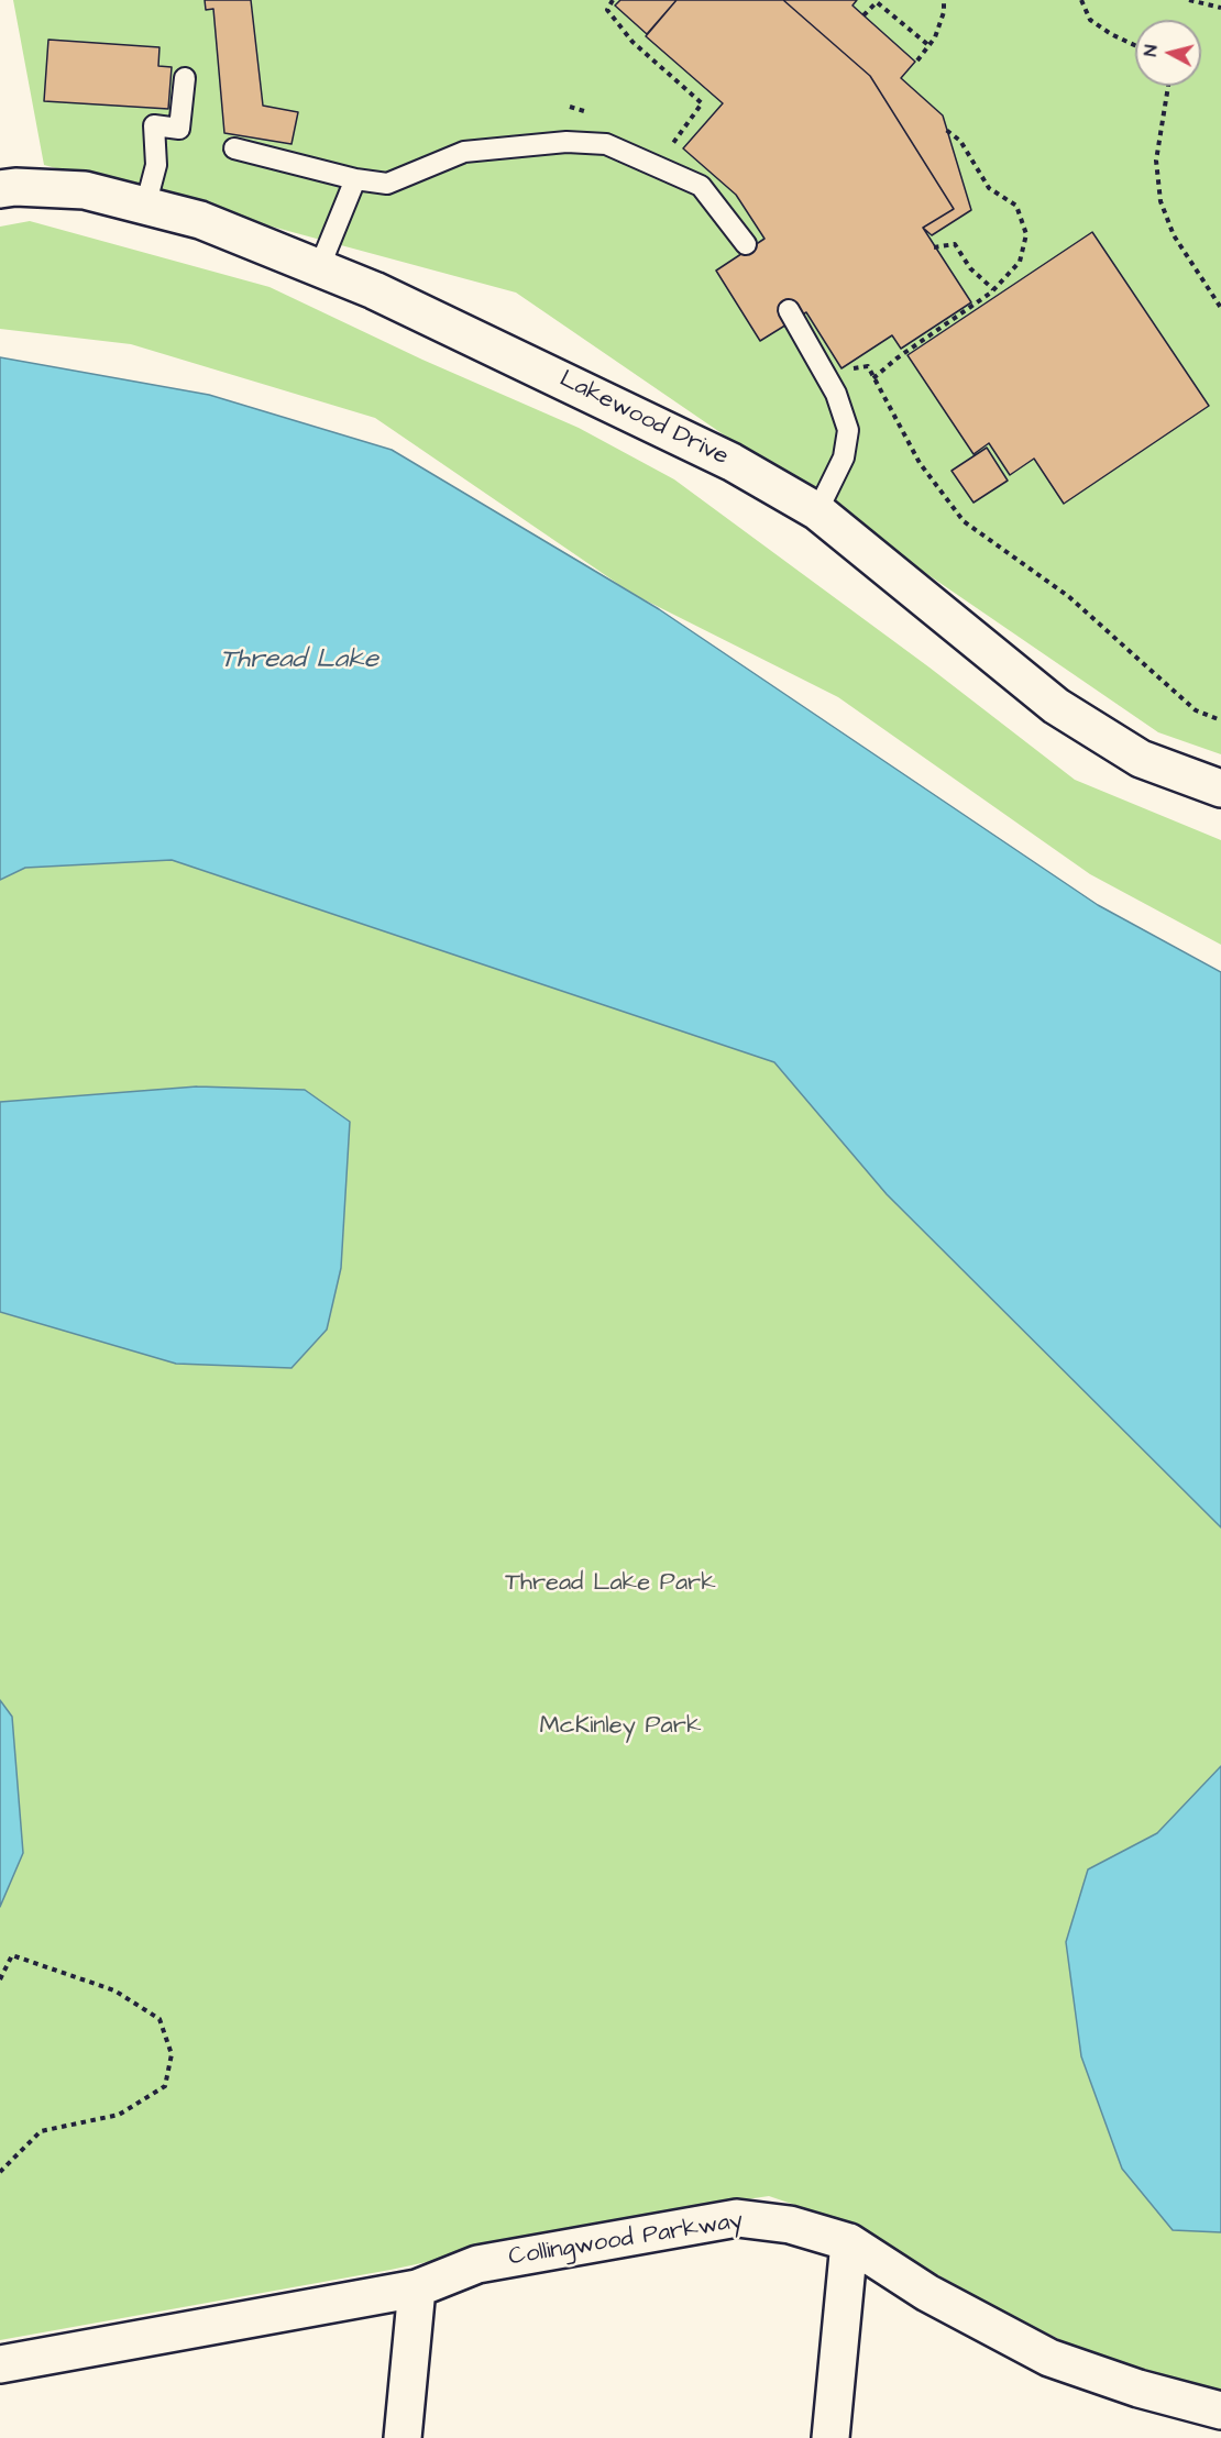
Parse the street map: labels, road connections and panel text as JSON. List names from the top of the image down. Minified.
{"streets":{"street":["Lakewood Drive","Collingwood Parkway"]},"water":["Thread Lake"],"parks":["Thread Lake Park","McKinley Park"],"north":"left"}
